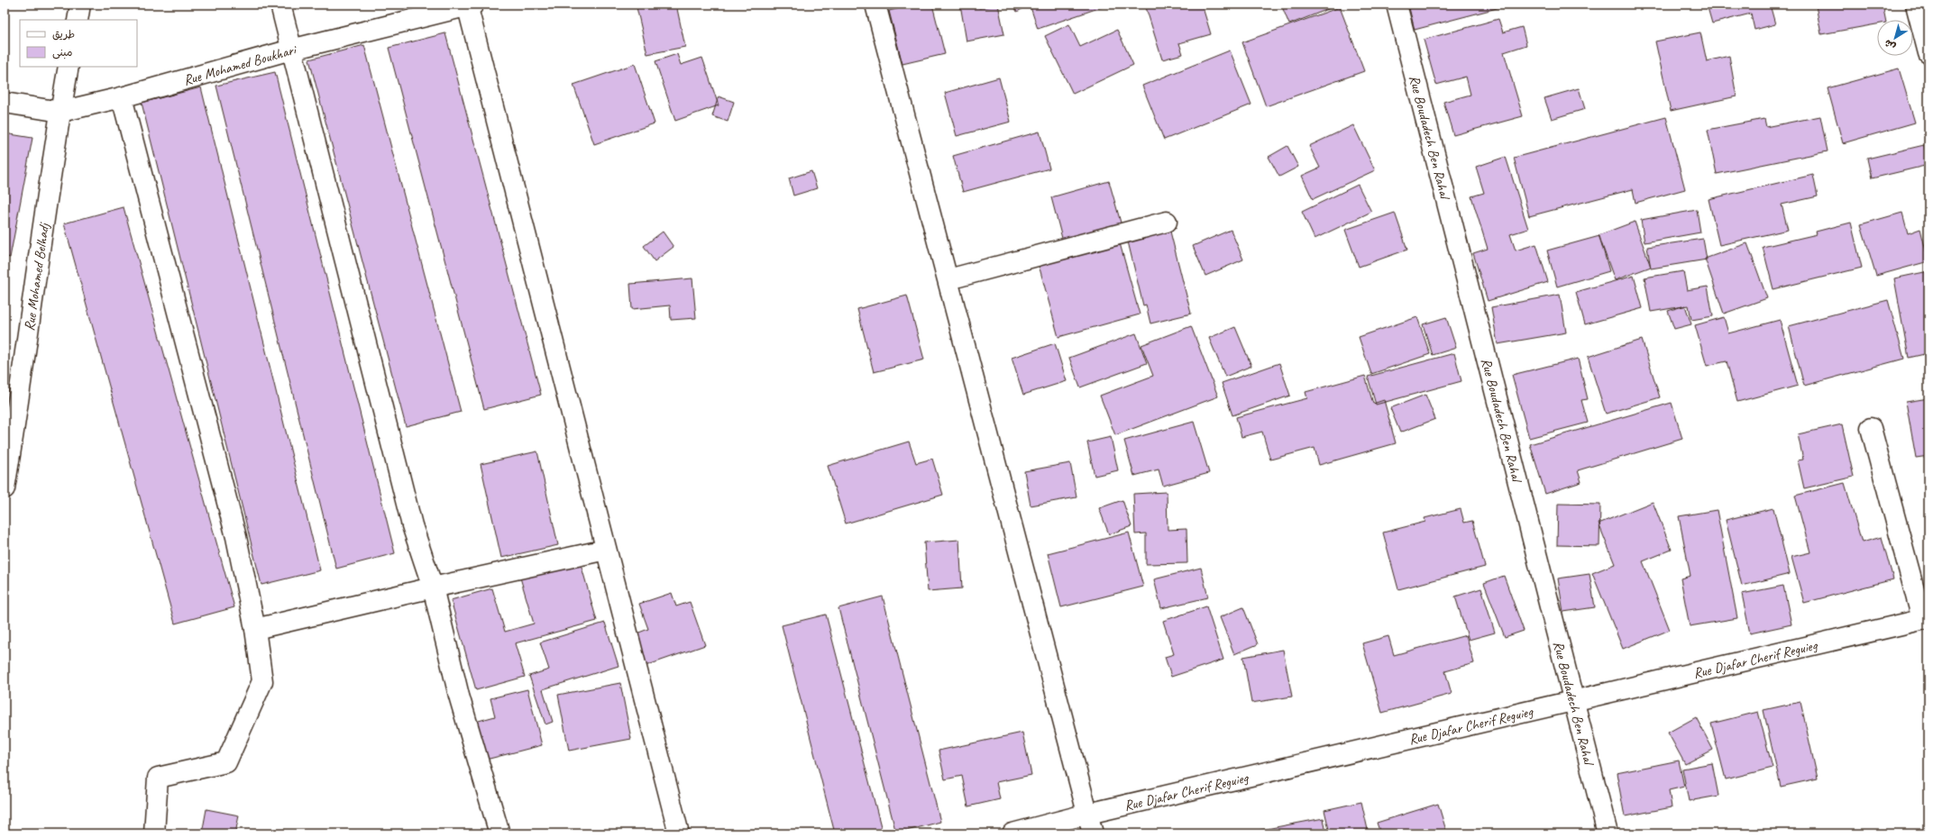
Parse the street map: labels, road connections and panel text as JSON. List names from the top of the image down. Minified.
{"streets":{"street":["Rue Mohamed Boukhari","Rue Boudadech Ben Rahal","Rue Mohamed Belhadj","Rue Djafar Cherif Reguieg"]},"crossings":[["Rue Mohamed Boukhari","Rue Mohamed Belhadj"],["Rue Boudadech Ben Rahal","Rue Djafar Cherif Reguieg"]],"legend":["طريق","مبنى"],"north":"bottom left"}
